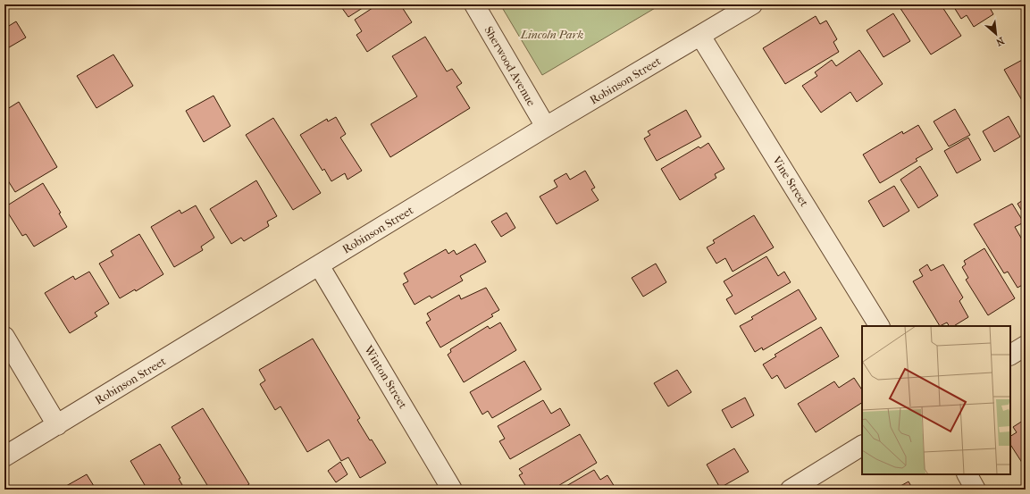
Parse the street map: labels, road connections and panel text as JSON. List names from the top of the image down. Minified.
{"streets":{"street":["Sherwood Avenue","Robinson Street","Vine Street","Winton Street"]},"crossings":[["Sherwood Avenue","Robinson Street"],["Robinson Street","Vine Street"],["Robinson Street","Winton Street"]],"parks":["Lincoln Park"],"north":"bottom right"}
